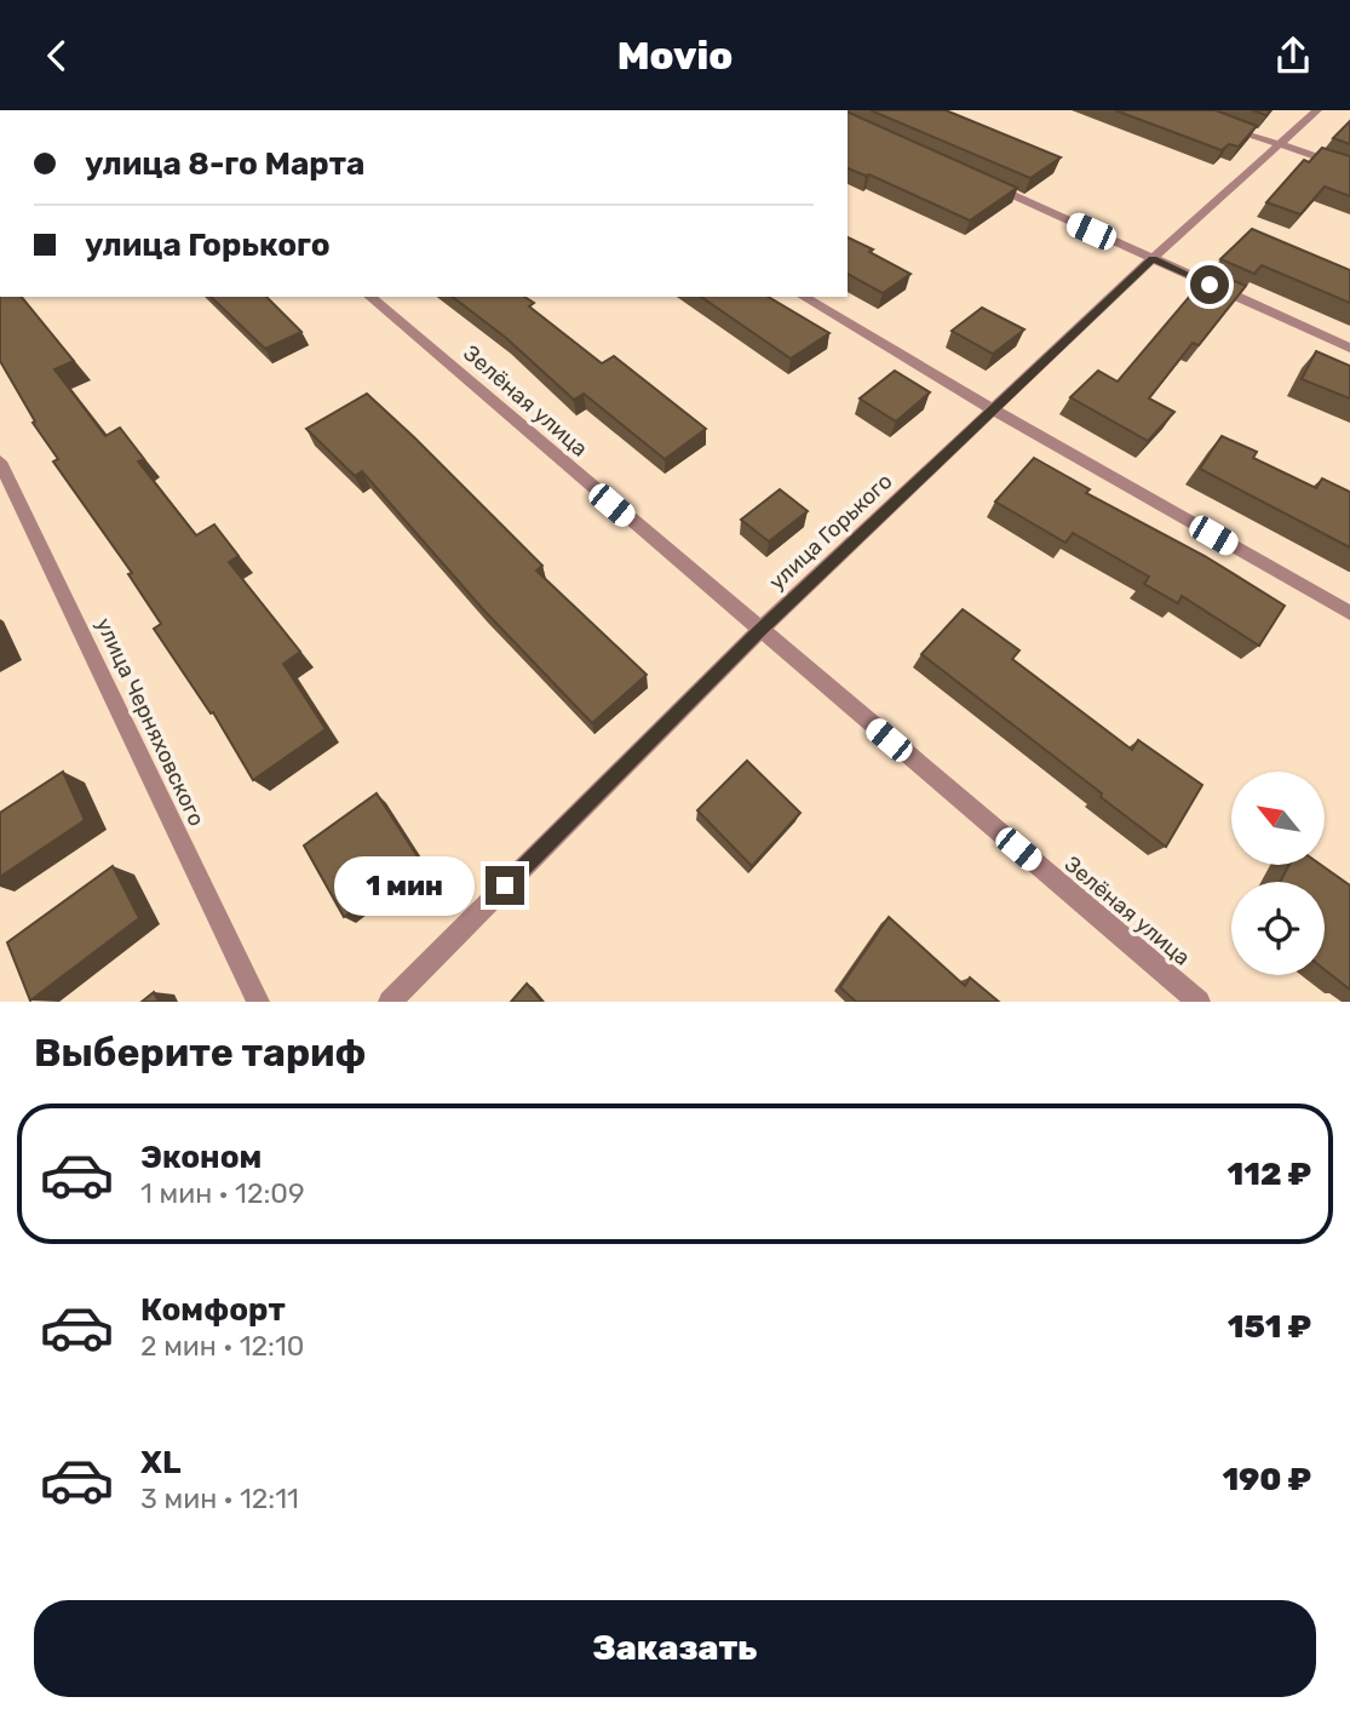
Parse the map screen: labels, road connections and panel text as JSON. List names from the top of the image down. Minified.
{"streets":{"street":["Зелёная улица","улица Горького","улица Черняховского"]},"crossings":[["Зелёная улица","улица Горького"]],"north":"top left","page":{"header":"Movio","banner":["улица 8-го Марта","улица Горького"],"bubble":"1 мин","heading":"Выберите тариф","list":[{"name":"Эконом","note":"1 мин · 12:09","value":"112 ₽"},{"name":"Комфорт","note":"2 мин · 12:10","value":"151 ₽"},{"name":"XL","note":"3 мин · 12:11","value":"190 ₽"}],"buttons":"Заказать"}}
